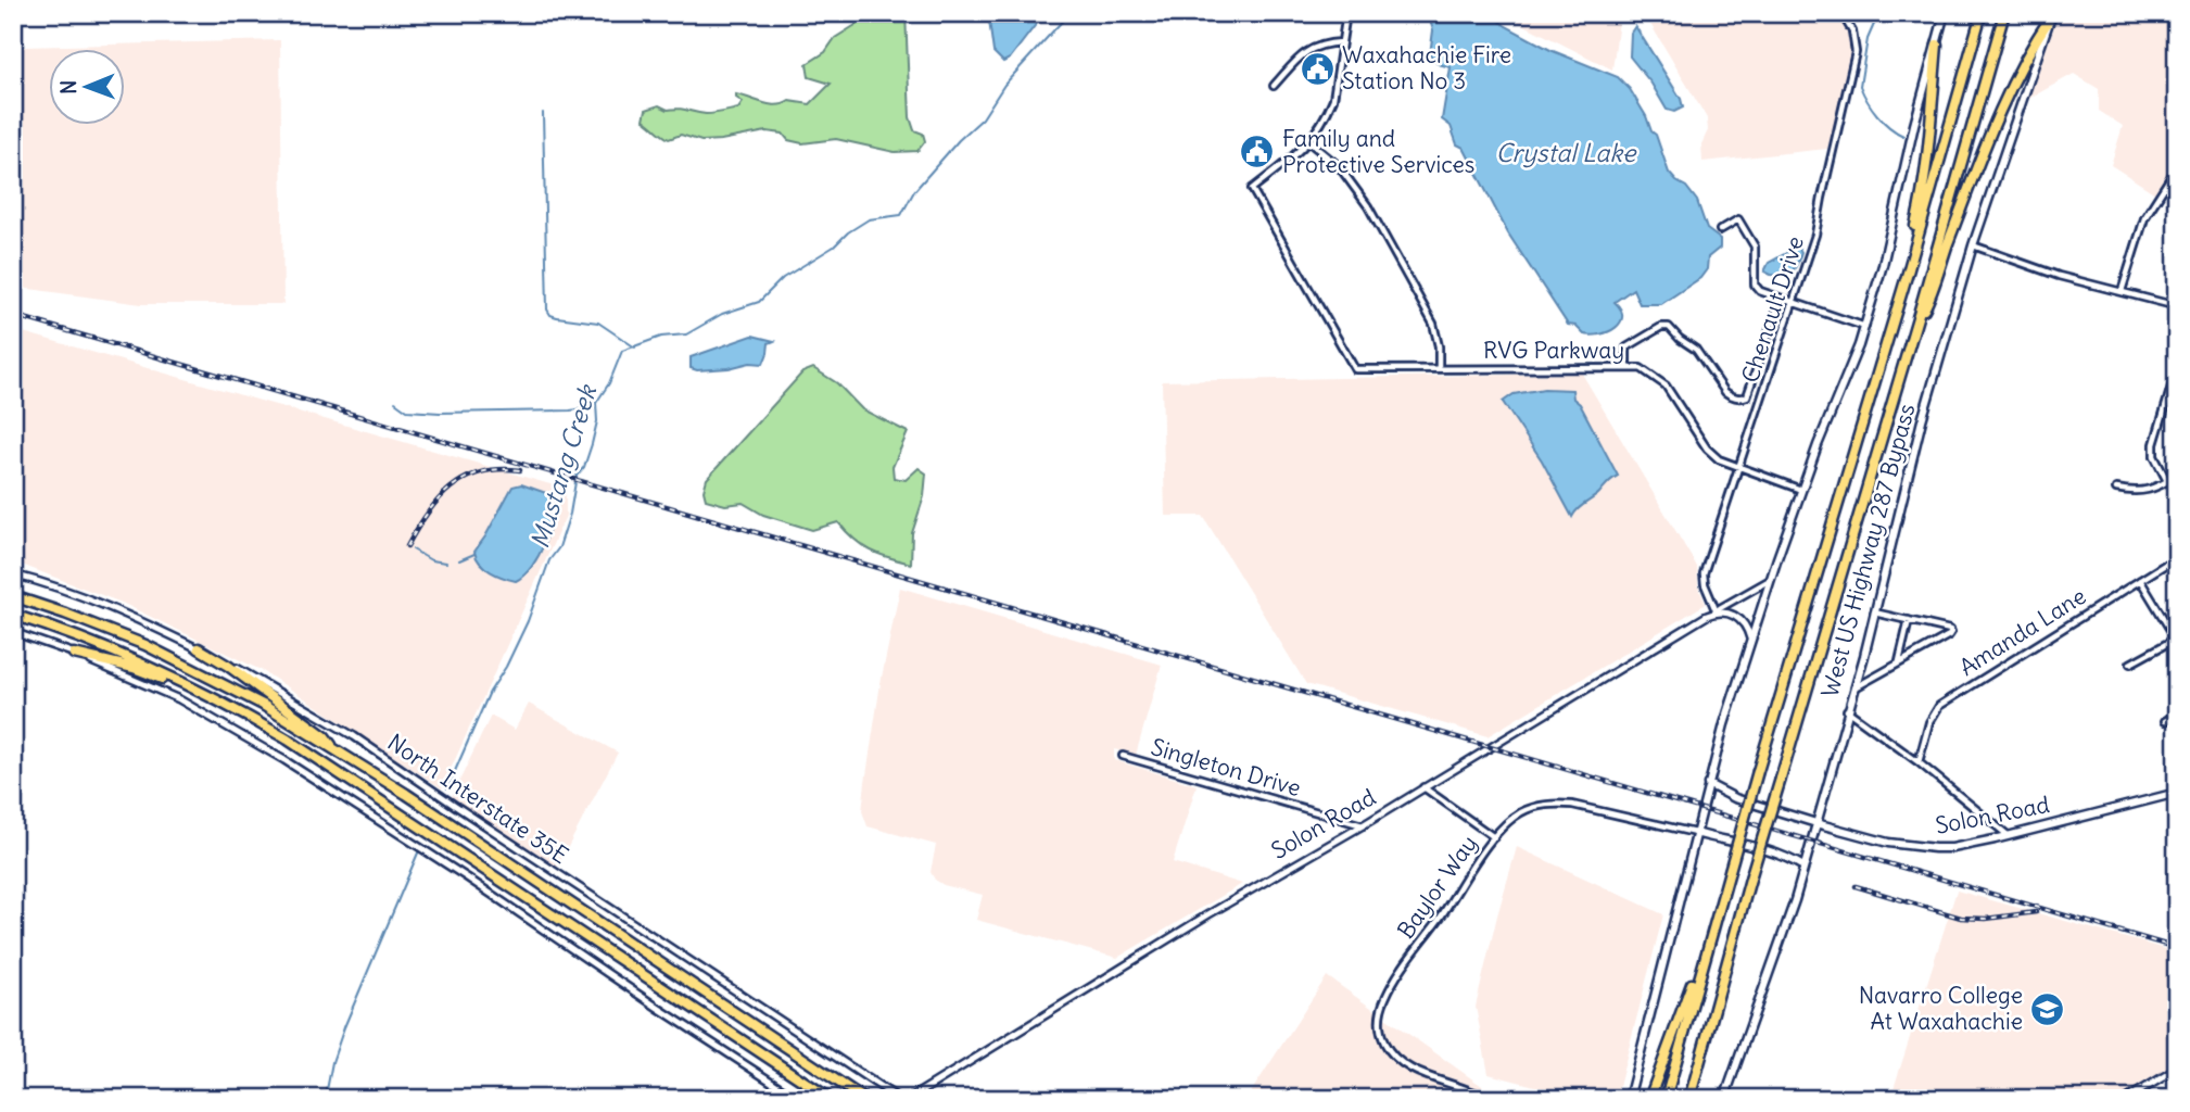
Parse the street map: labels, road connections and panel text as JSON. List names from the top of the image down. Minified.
{"streets":{"main road":["West US Highway 287 Bypass","Solon Road"],"street":["Chenault Drive","RVG Parkway","Amanda Lane","Singleton Drive","North Interstate 35E","Baylor Way"]},"crossings":[["Chenault Drive","RVG Parkway"],["Chenault Drive","Solon Road"],["West US Highway 287 Bypass","Solon Road"],["Singleton Drive","Solon Road"]],"water":["Crystal Lake","Mustang Creek"],"places":{"public building":["Waxahachie Fire Station No 3","Family and Protective Services"],"school or university":["Navarro College At Waxahachie"]},"north":"left"}
